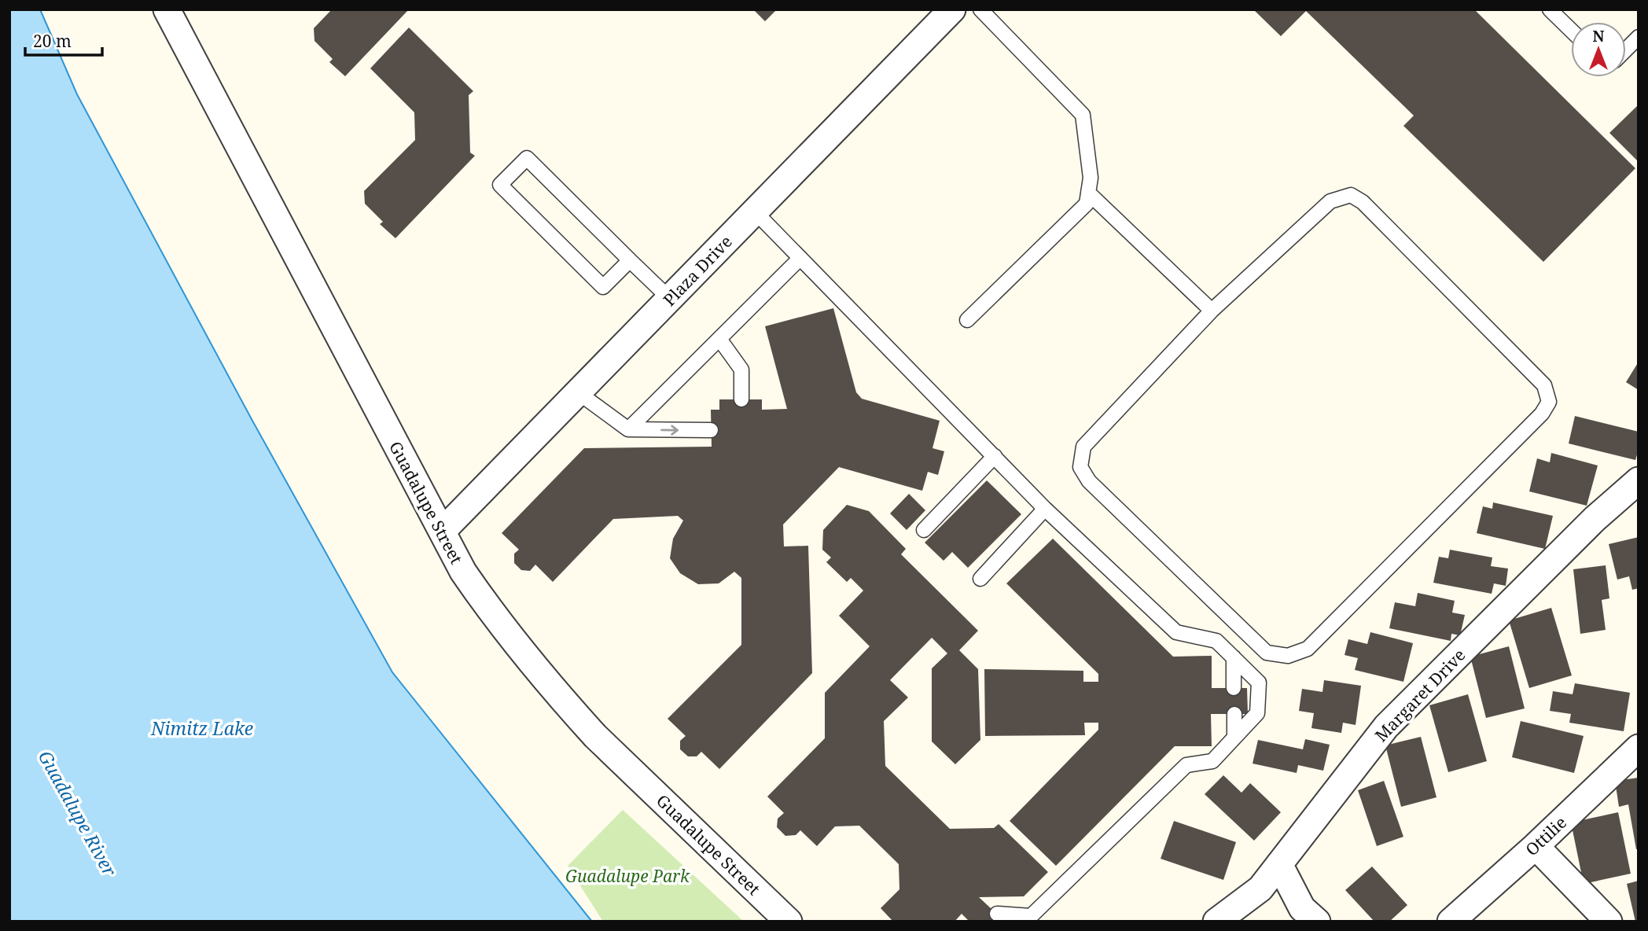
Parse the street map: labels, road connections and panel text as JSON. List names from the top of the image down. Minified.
{"streets":{"street":["Plaza Drive","Guadalupe Street","Margaret Drive","Ottilie"]},"crossings":[["Plaza Drive","Guadalupe Street"]],"water":["Nimitz Lake","Guadalupe River"],"parks":["Guadalupe Park"],"scale_bar":"20 m","north":"top"}
